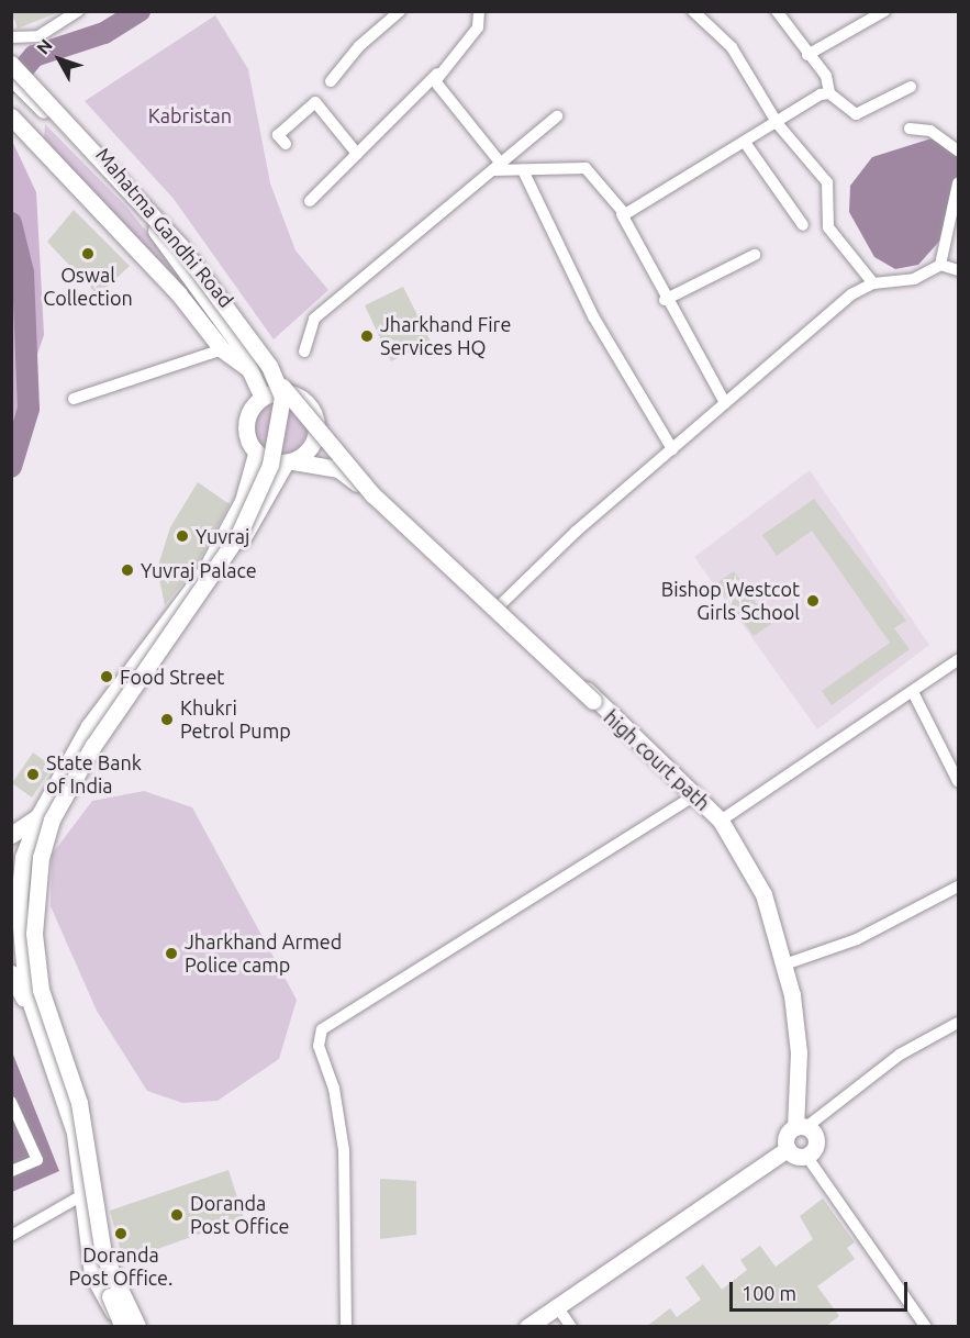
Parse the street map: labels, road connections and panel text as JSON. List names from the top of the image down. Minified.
{"streets":{"main road":["Mahatma Gandhi Road","high court path"]},"parks":["Kabristan"],"places":["Oswal Collection","Jharkhand Fire Services HQ","Yuvraj","Yuvraj Palace","Bishop Westcot Girls School","Food Street","Khukri Petrol Pump","State Bank of India","Jharkhand Armed Police camp","Doranda Post Office","Doranda Post Office."],"scale_bar":"100 m","north":"top left"}
